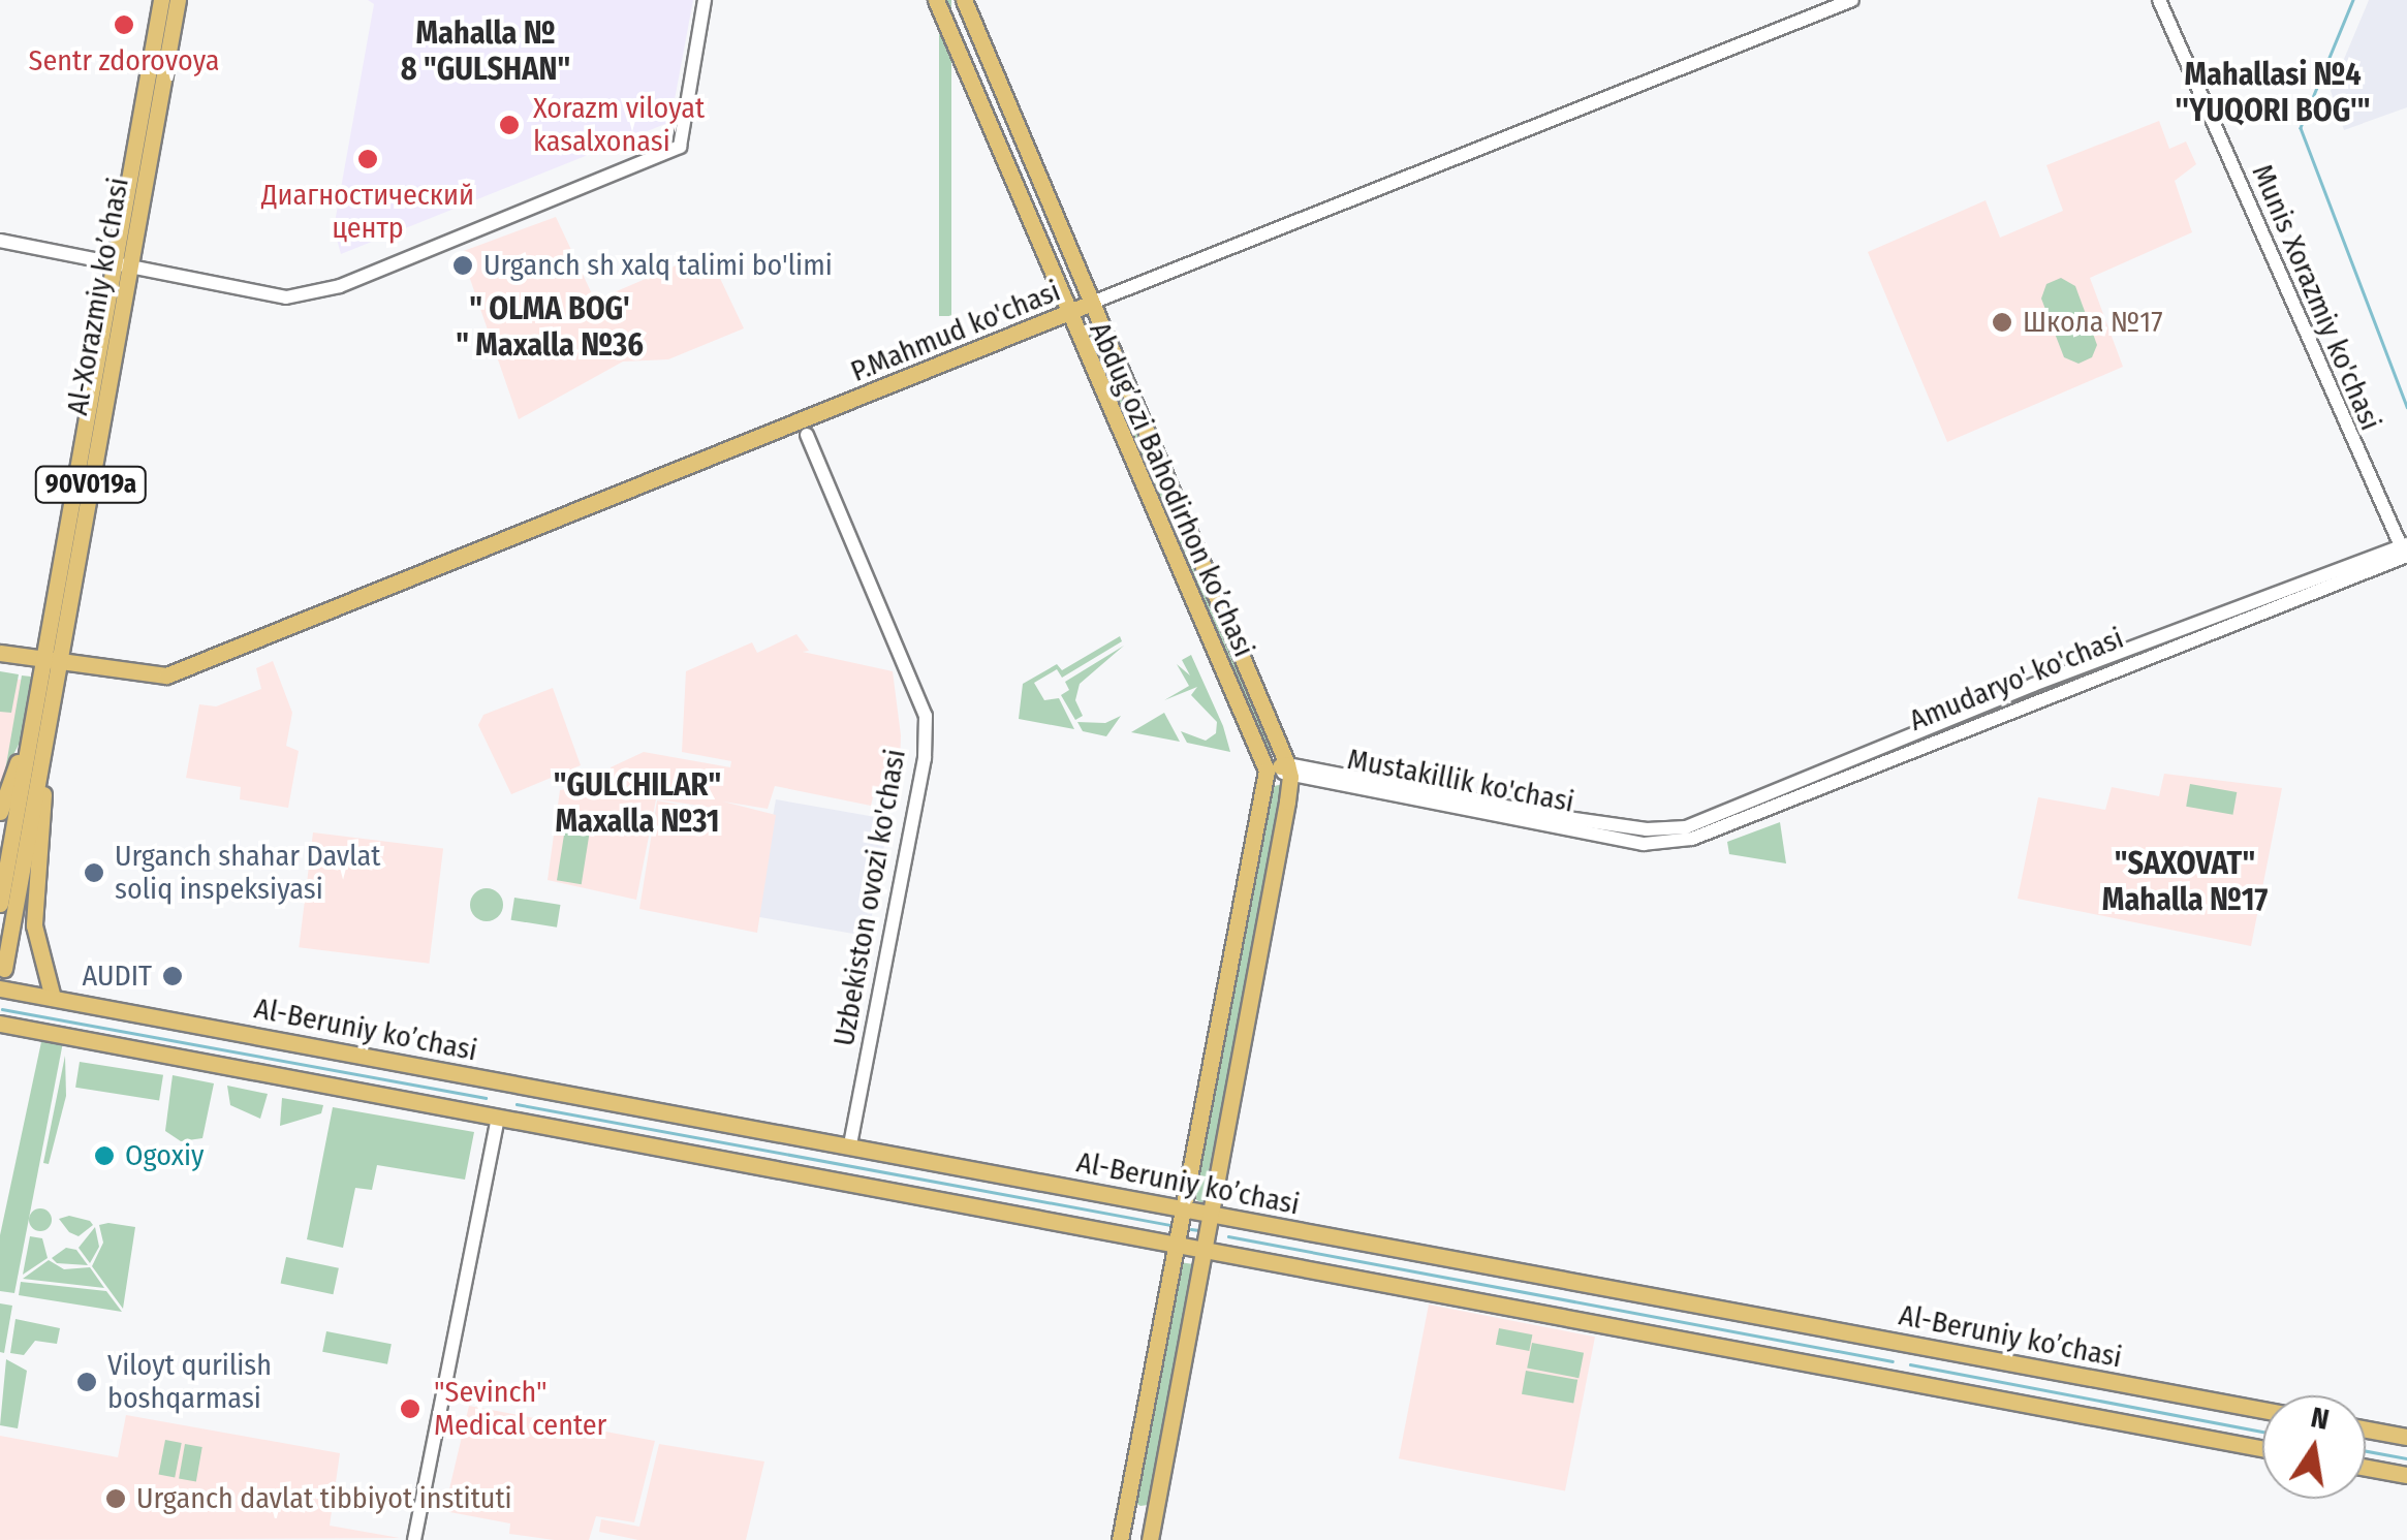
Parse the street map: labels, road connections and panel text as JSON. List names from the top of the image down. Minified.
{"streets":{"main road":["Al-Xorazmiy ko’chasi","P.Mahmud ko'chasi","90V019a","Abdug’ozi Bahodirhon ko’chasi","Al-Beruniy ko’chasi"],"street":["Munis Xorazmiy ko'chasi","Amudaryo' ko'chasi","Mustakillik ko'chasi","Uzbekiston ovozi ko'chasi"]},"crossings":[["Al-Xorazmiy ko’chasi","P.Mahmud ko'chasi"],["Munis Xorazmiy ko'chasi","Amudaryo' ko'chasi"],["P.Mahmud ko'chasi","Abdug’ozi Bahodirhon ko’chasi"],["Abdug’ozi Bahodirhon ko’chasi","Mustakillik ko'chasi"],["Amudaryo' ko'chasi","Mustakillik ko'chasi"],["Uzbekiston ovozi ko'chasi","Al-Beruniy ko’chasi"]],"districts":["Mahalla № 8 \"GULSHAN\"","Mahallasi №4 ''YUQORI BOG'\"","\" OLMA BOG' \" Maxalla №36","\"GULCHILAR\" Maxalla №31","\"SAXOVAT\" Mahalla №17"],"places":["Sentr zdorovoya","Xorazm viloyat kasalxonasi","Диагностический центр","Urganch sh xalq talimi bo'limi","Школа №17","Urganch shahar Davlat soliq inspeksiyasi","AUDIT","Ogoxiy","Viloyt qurilish boshqarmasi","\"Sevinch\" Medical center","Urganch davlat tibbiyot instituti"],"north":"top"}
